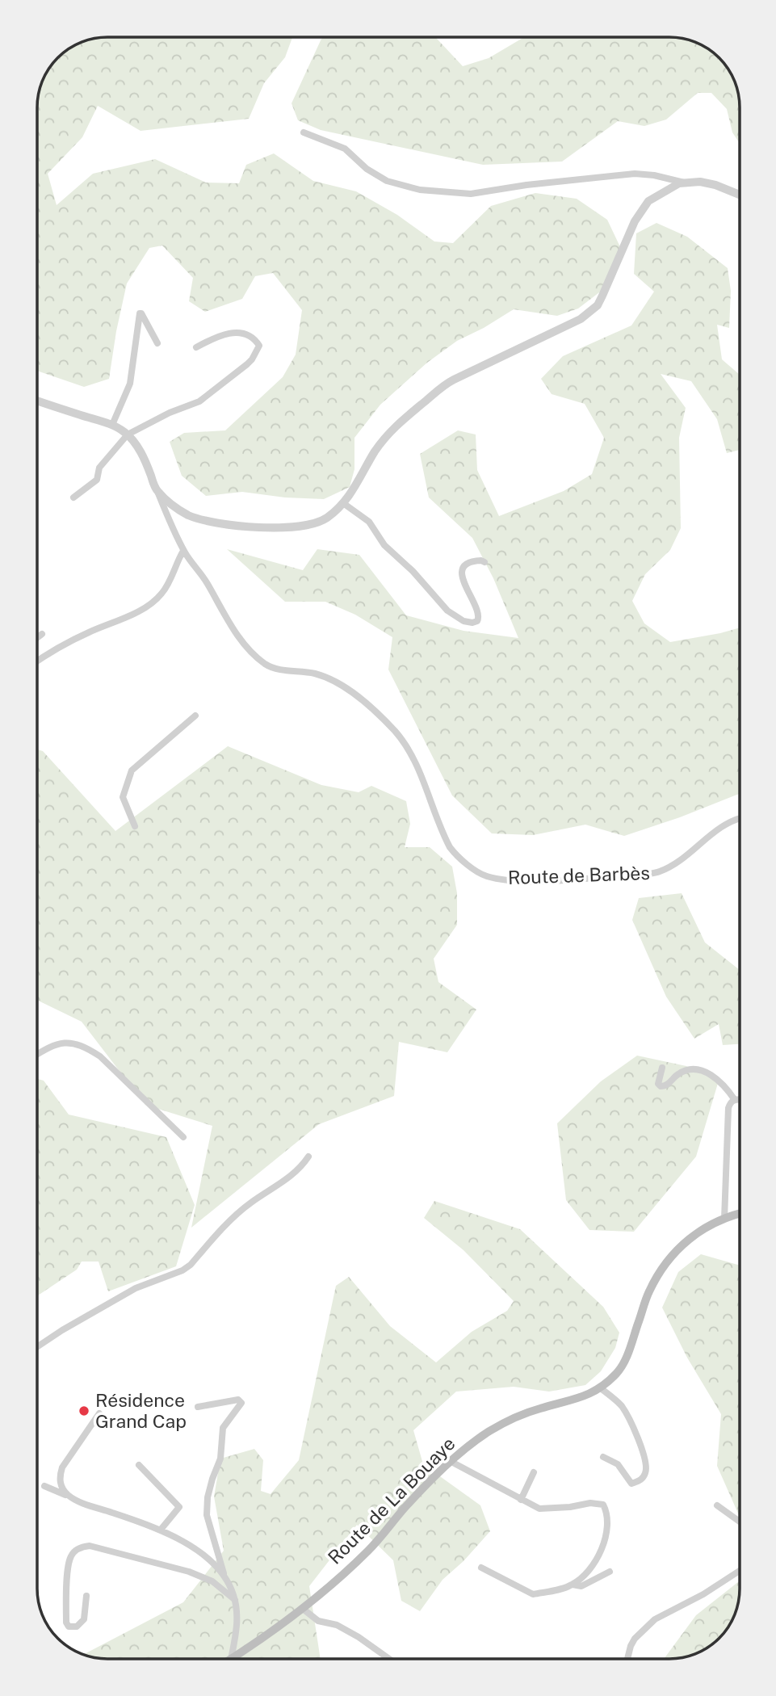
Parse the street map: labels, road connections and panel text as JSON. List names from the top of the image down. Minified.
{"streets":{"main road":["Route de La Bouaye"],"street":["Route de Barbès"]},"places":["Résidence Grand Cap"]}
